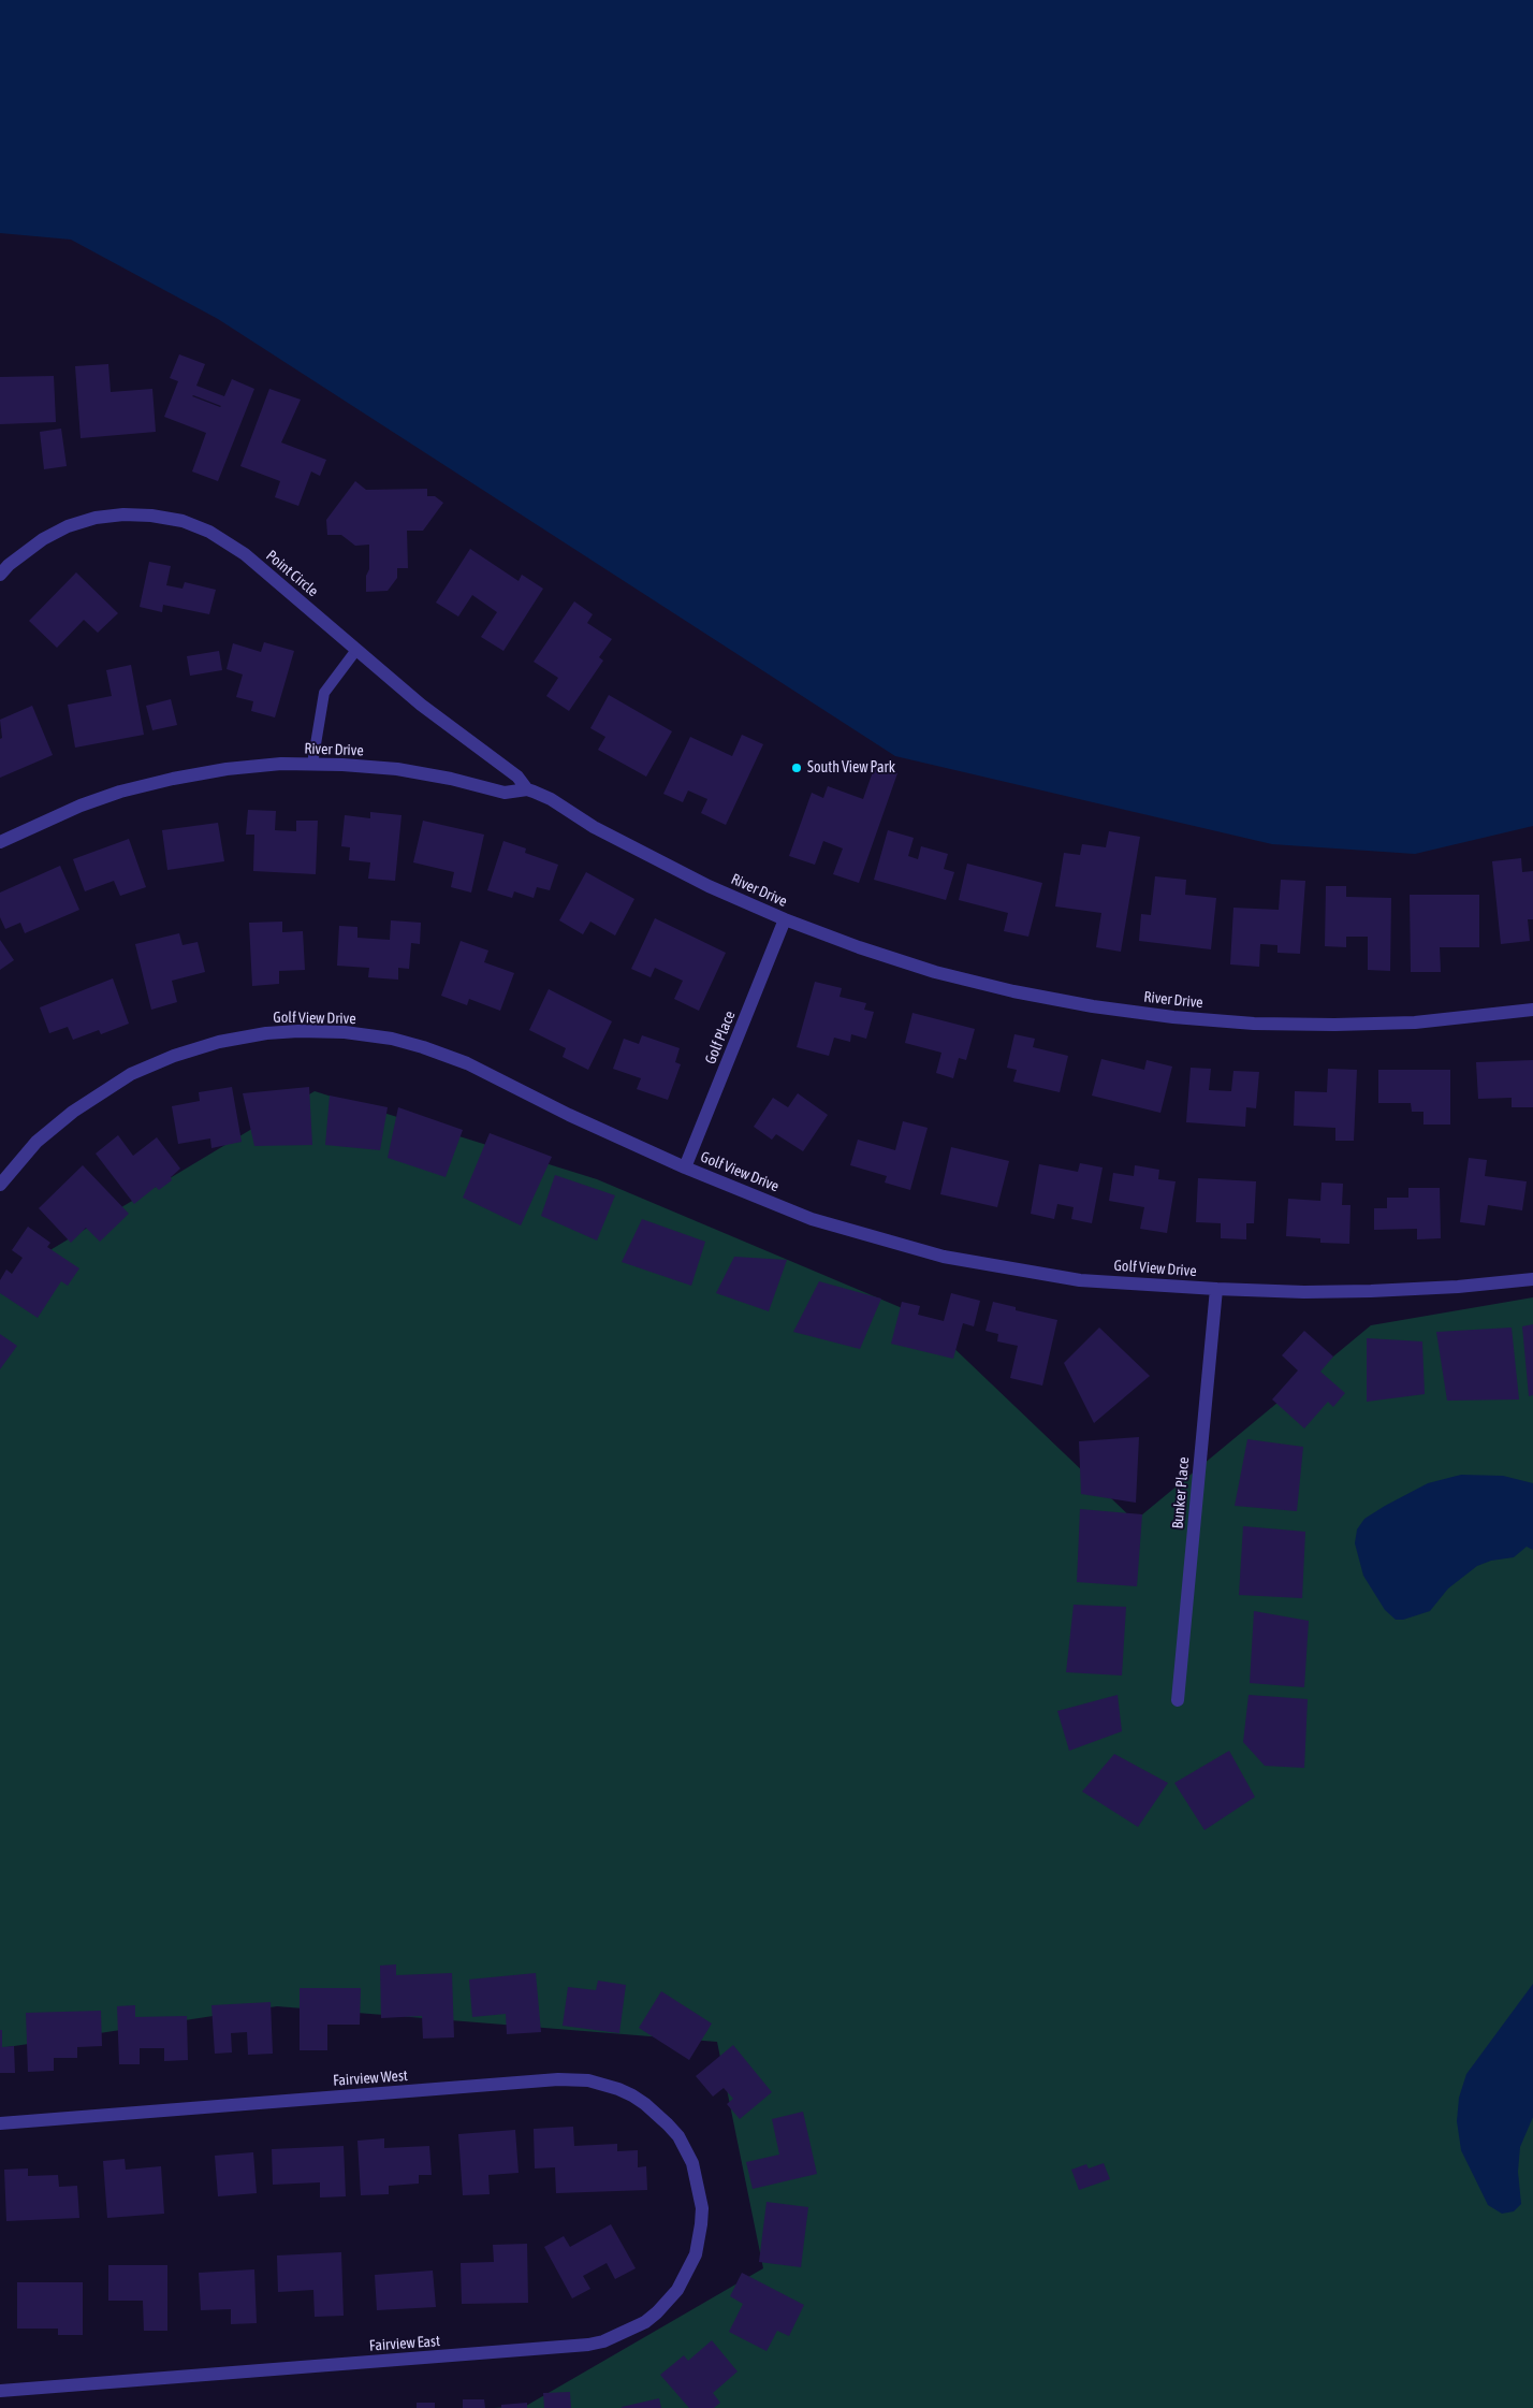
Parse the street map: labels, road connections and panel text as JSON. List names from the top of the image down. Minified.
{"streets":{"street":["Point Circle","River Drive","Golf View Drive","Golf Place","Bunker Place","Fairview West","Fairview East"]},"crossings":[["Point Circle","River Drive"],["River Drive","Golf Place"],["Golf View Drive","Golf Place"],["Golf View Drive","Bunker Place"],["Fairview West","Fairview East"]],"places":["South View Park"]}
